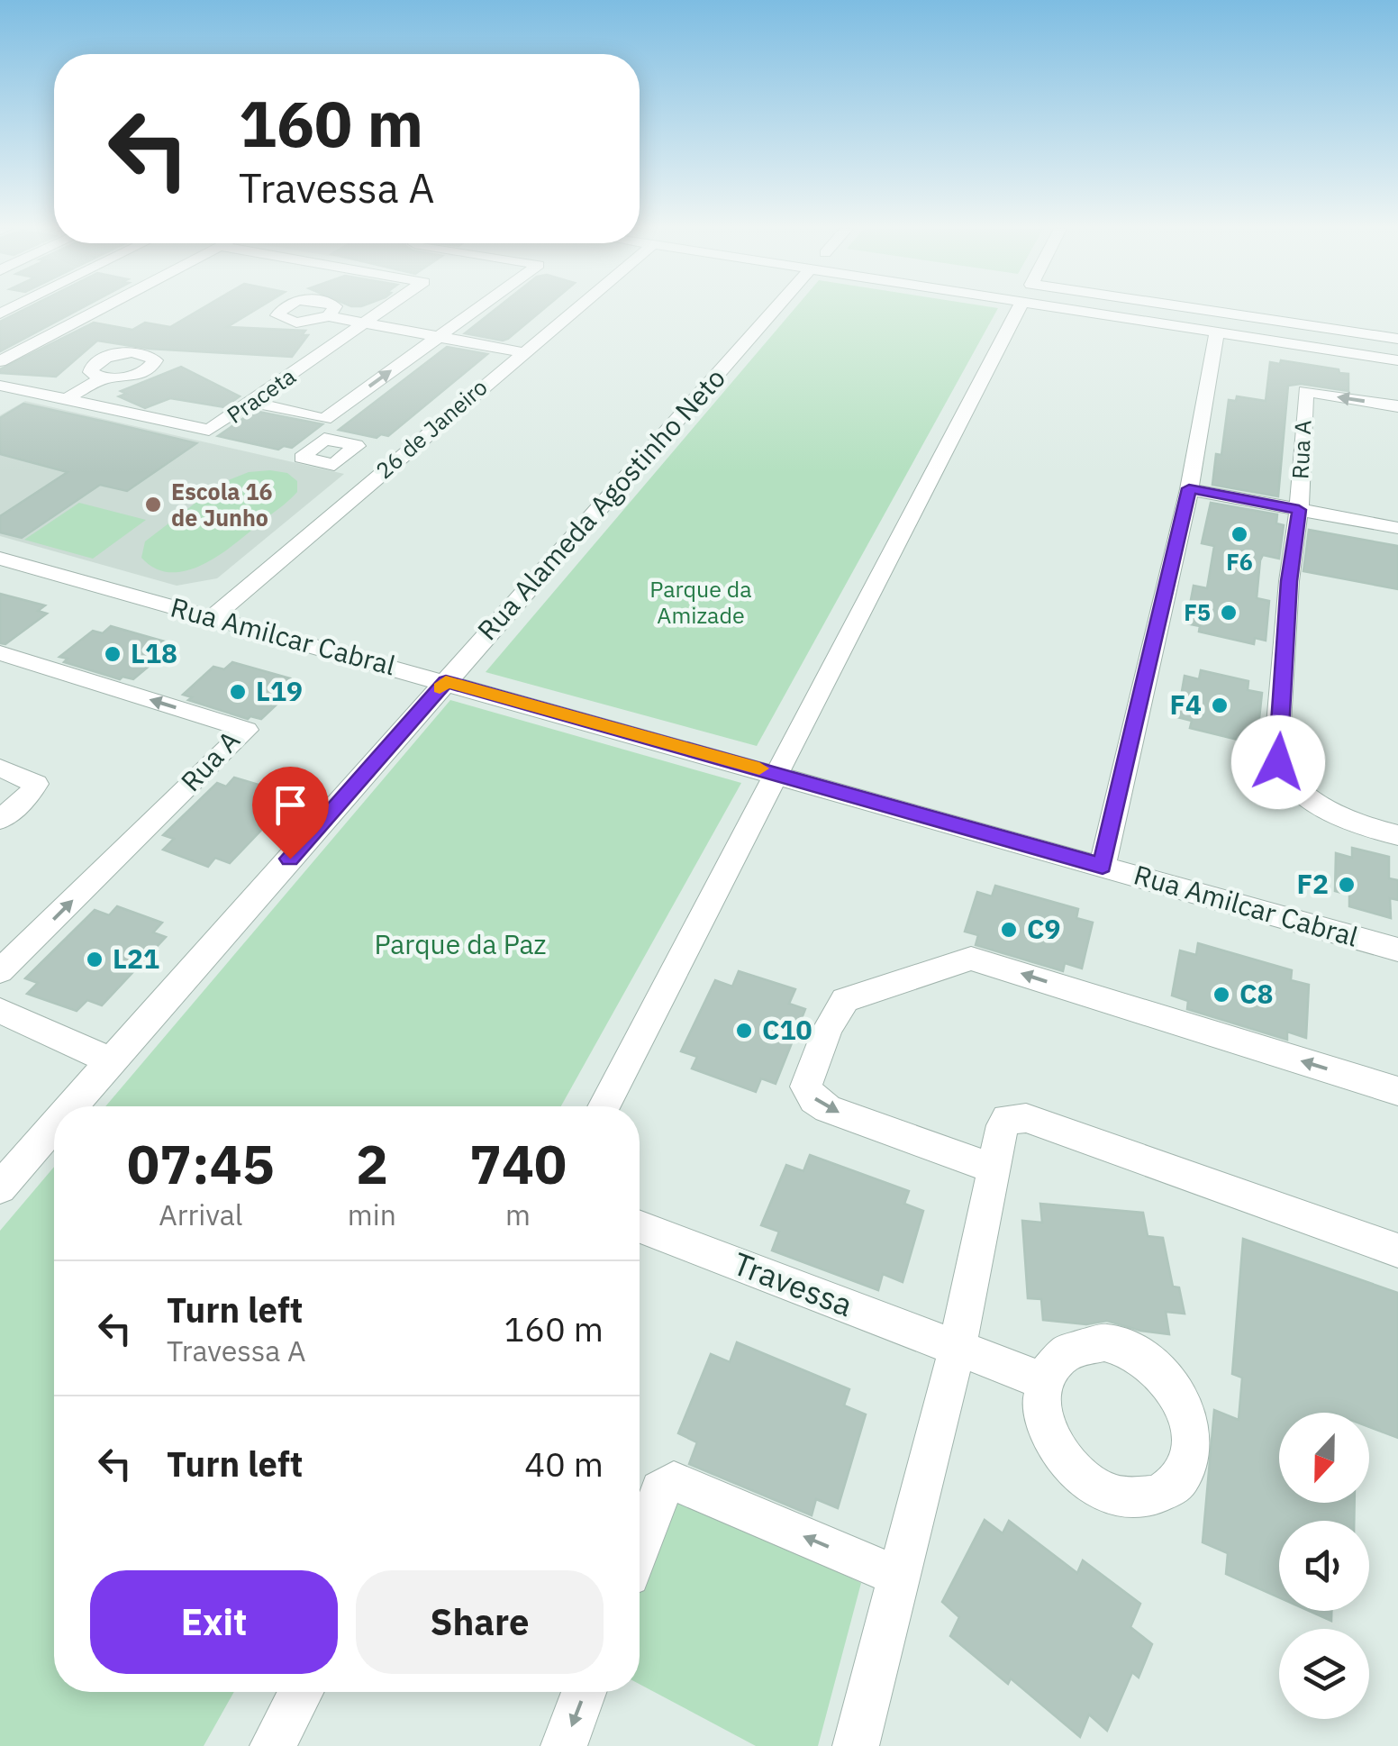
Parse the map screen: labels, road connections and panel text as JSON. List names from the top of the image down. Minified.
{"streets":{"street":["Praceta","26 de Janeiro","Rua A","Rua Alameda Agostinho Neto","Rua Amilcar Cabral","Travessa"]},"crossings":[["26 de Janeiro","Rua Amilcar Cabral"],["Rua Alameda Agostinho Neto","Rua Amilcar Cabral"]],"parks":["Parque da Amizade","Parque da Paz"],"places":["Escola 16 de Junho","F6","F5","L18","L19","F4","F2","C9","L21","C8","C10"],"north":"bottom","page":{"turn":["160 m","Travessa A"],"eta":["07:45","Arrival","2","min","740","m"],"list":[{"name":"Turn left","note":"Travessa A","value":"160 m"},{"name":"Turn left","value":"40 m"}],"buttons":["Exit","Share"]}}
